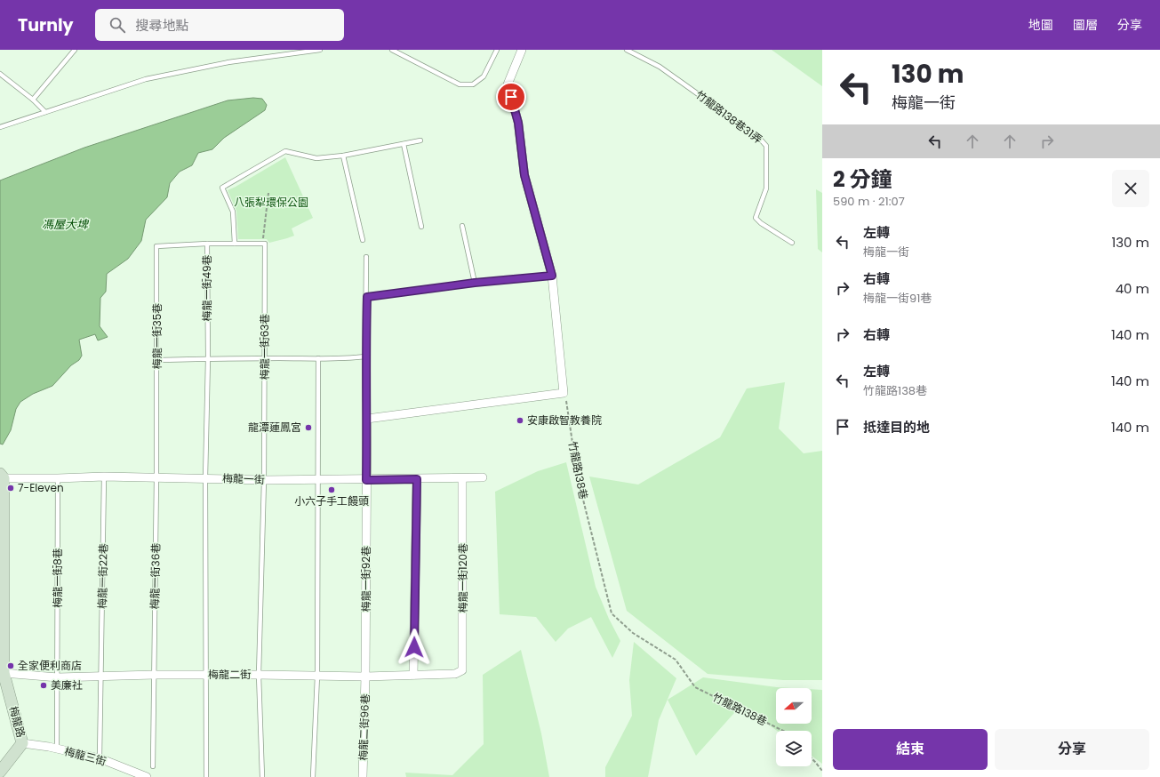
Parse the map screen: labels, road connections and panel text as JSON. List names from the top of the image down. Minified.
{"streets":{"street":["梅龍一街","梅龍一街120巷","梅龍一街92巷","梅龍二街","梅龍路","梅龍二街96巷","梅龍三街"],"lane":["竹龍路138巷31弄","梅龍一街49巷","梅龍一街35巷","梅龍一街63巷","梅龍一街22巷","梅龍一街36巷","梅龍一街8巷"],"path":["竹龍路138巷"]},"crossings":[["梅龍一街49巷","梅龍一街35巷"],["梅龍一街49巷","梅龍一街"],["梅龍一街49巷","梅龍二街"],["梅龍一街35巷","梅龍一街"],["梅龍一街35巷","梅龍一街36巷"],["梅龍一街63巷","梅龍一街"],["梅龍一街63巷","梅龍二街"],["梅龍一街","梅龍一街22巷"],["梅龍一街","梅龍一街36巷"],["梅龍一街","梅龍一街8巷"],["梅龍一街","梅龍一街120巷"],["梅龍一街","梅龍一街92巷"],["梅龍一街","梅龍路"],["梅龍一街22巷","梅龍二街"],["梅龍一街22巷","梅龍三街"],["梅龍一街36巷","梅龍二街"],["梅龍一街8巷","梅龍二街"],["梅龍一街8巷","梅龍三街"],["梅龍一街120巷","梅龍二街"],["梅龍一街92巷","梅龍二街"],["梅龍一街92巷","梅龍二街96巷"],["梅龍二街","梅龍路"],["梅龍二街","梅龍二街96巷"],["梅龍路","梅龍三街"]],"water":["馮屋大埤"],"parks":["八張犁環保公園"],"places":["安康啟智教養院","龍潭蓮鳳宮","7-Eleven","小六子手工饅頭","全家便利商店","美廉社"],"north":"left","page":{"header":"Turnly","search":"搜尋地點","nav":["地圖","圖層","分享"],"turn":["130 m","梅龍一街"],"heading":["2 分鐘","590 m · 21:07"],"list":[{"name":"左轉","note":"梅龍一街","value":"130 m"},{"name":"右轉","note":"梅龍一街91巷","value":"40 m"},{"name":"右轉","value":"140 m"},{"name":"左轉","note":"竹龍路138巷","value":"140 m"},{"name":"抵達目的地","value":"140 m"}],"buttons":["結束","分享"]}}
